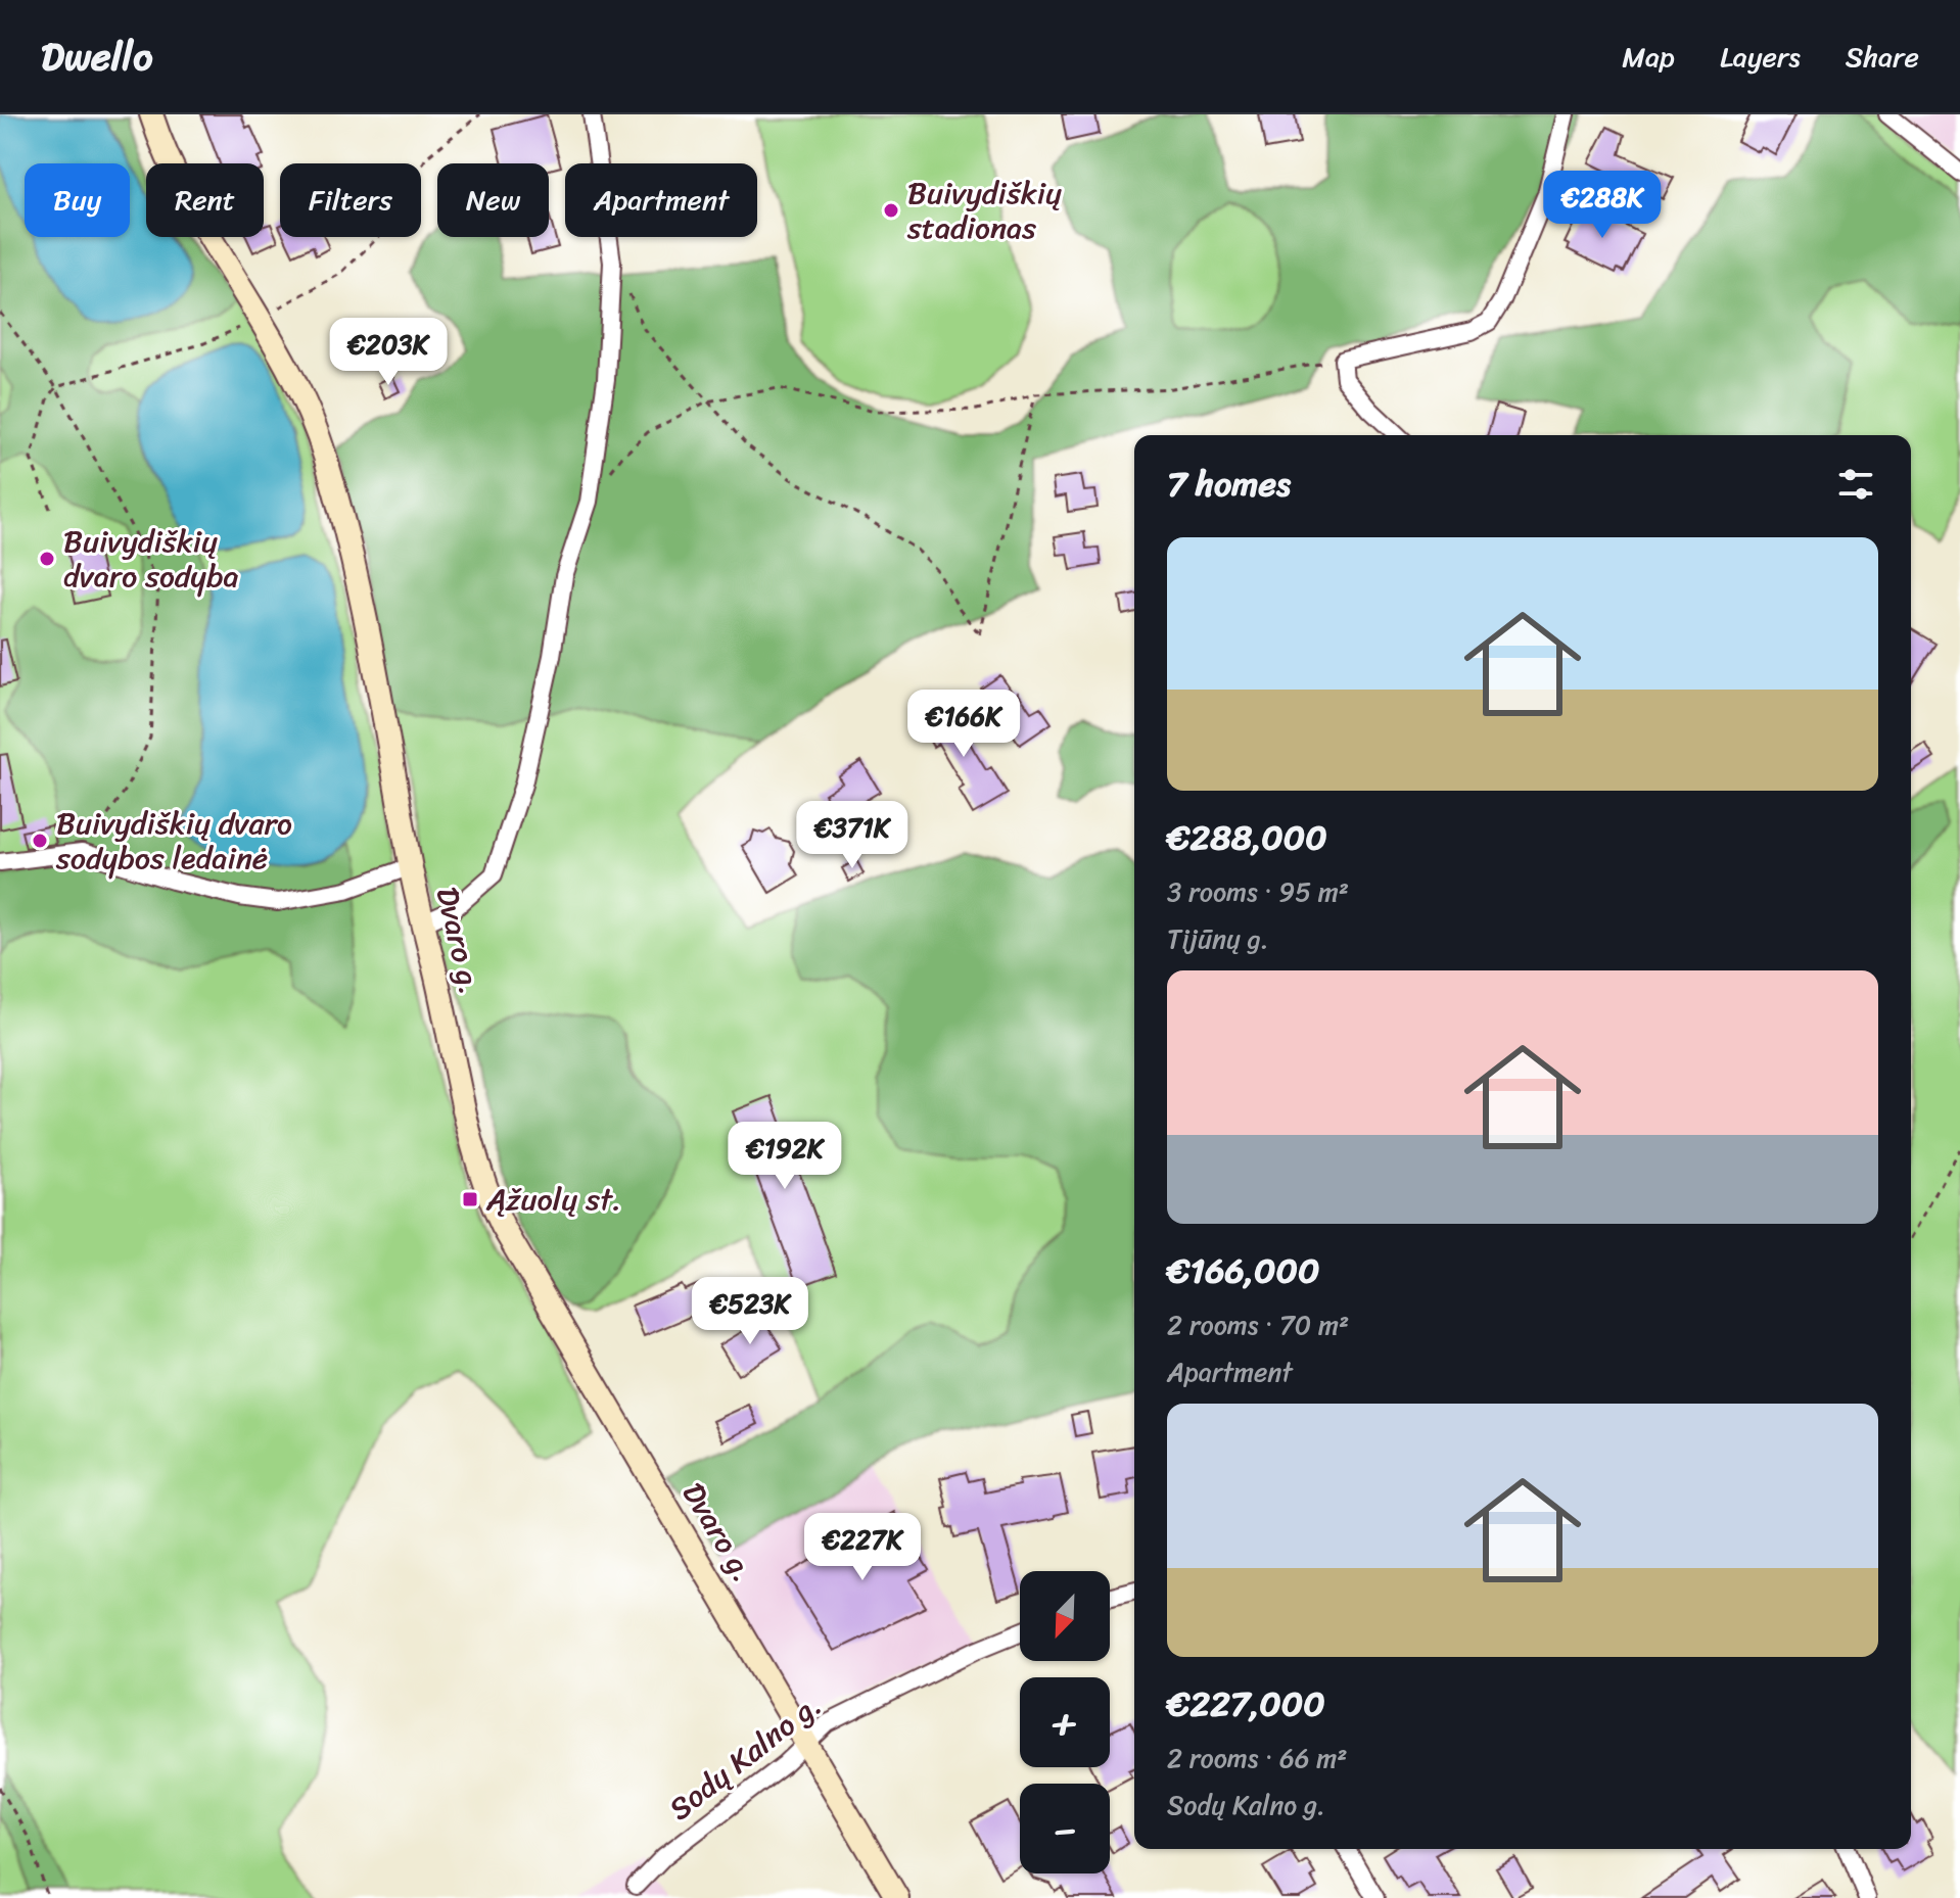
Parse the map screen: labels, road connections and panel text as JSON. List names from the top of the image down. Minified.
{"streets":{"main road":["Dvaro g."],"street":["Sodų Kalno g."]},"crossings":[["Dvaro g.","Sodų Kalno g."]],"places":{"other":["Buivydiškių stadionas","Buivydiškių dvaro sodyba","Buivydiškių dvaro sodybos ledainė"],"transit":["Ąžuolų st."]},"north":"bottom left","page":{"header":"Dwello","nav":["Map","Layers","Share"],"chip":["Buy","Rent","Filters","New","Apartment"],"price":["€288K","€203K","€166K","€371K","€192K","€523K","€227K"],"heading":"7 homes","list":[{"name":"€288,000","note":"3 rooms · 95 m² · Tijūnų g."},{"name":"€166,000","note":"2 rooms · 70 m² · Apartment"},{"name":"€227,000","note":"2 rooms · 66 m² · Sodų Kalno g."}],"map_buttons":["+","−"]}}
